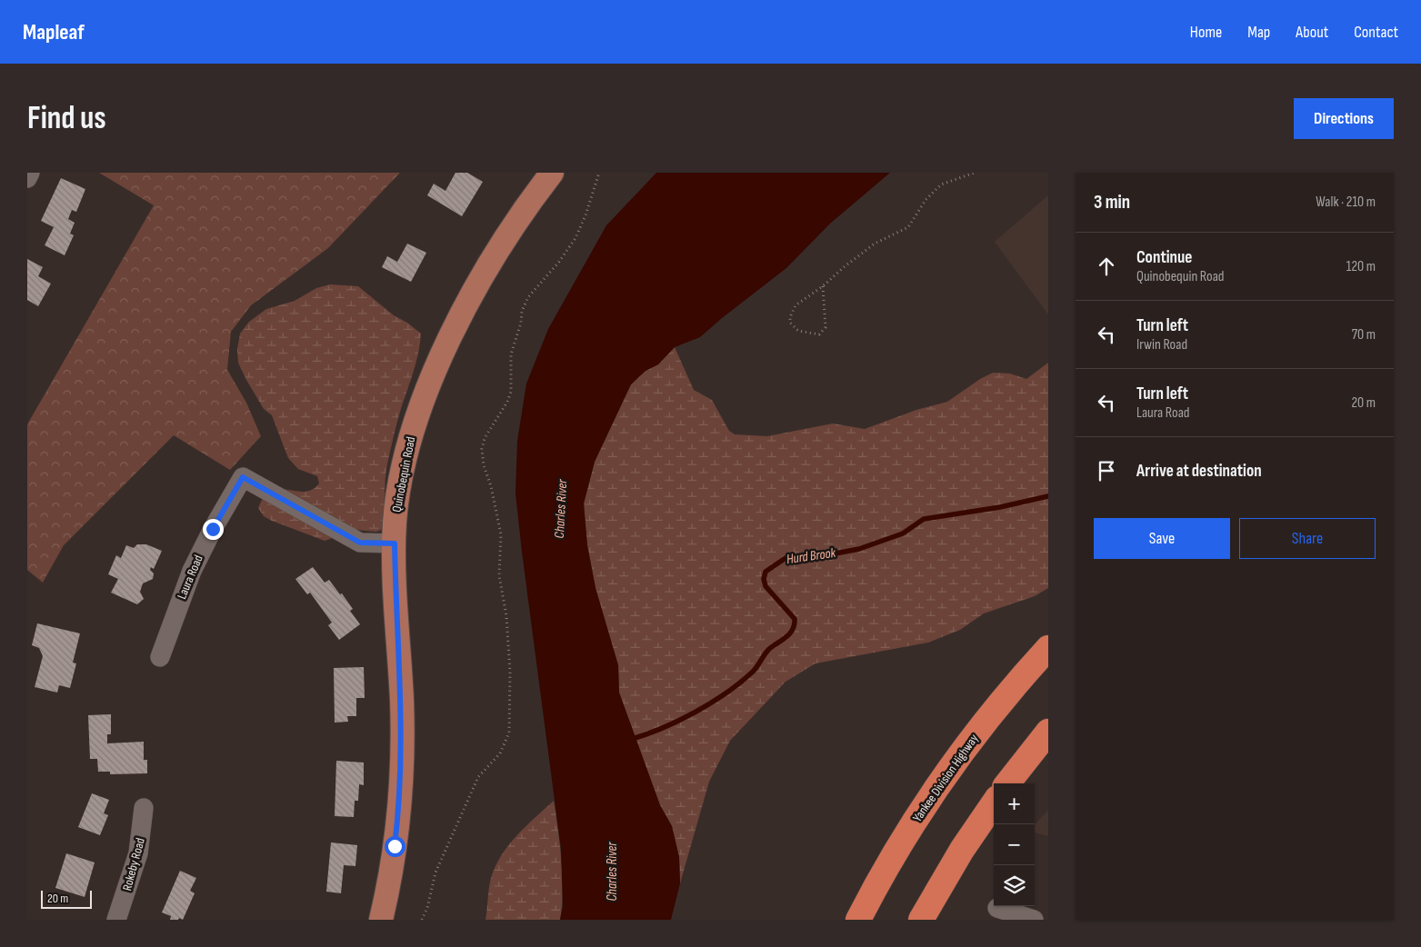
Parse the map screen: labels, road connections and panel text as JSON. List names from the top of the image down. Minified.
{"streets":{"highway":["Yankee Division Highway"],"main road":["Quinobequin Road"],"street":["Laura Road","Rokeby Road"]},"crossings":[["Quinobequin Road","Laura Road"]],"water":["Charles River","Hurd Brook"],"scale_bar":"20 m","page":{"header":"Mapleaf","nav":["Home","Map","About","Contact"],"buttons":["Directions",["Save","Share"]],"title":"Find us","heading":["3 min","Walk · 210 m"],"list":[["Continue","Quinobequin Road","120 m"],["Turn left","Irwin Road","70 m"],["Turn left","Laura Road","20 m"],"Arrive at destination"],"map_buttons":["+","−"],"scale":"20 m"}}
